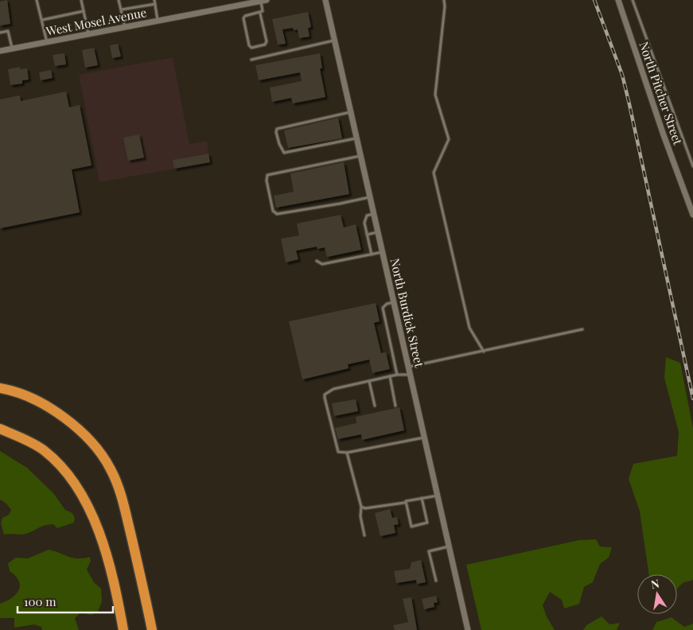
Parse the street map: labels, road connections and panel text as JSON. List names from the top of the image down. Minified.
{"streets":{"street":["West Mosel Avenue","North Pitcher Street","North Burdick Street"]},"scale_bar":"100 m","north":"top"}
